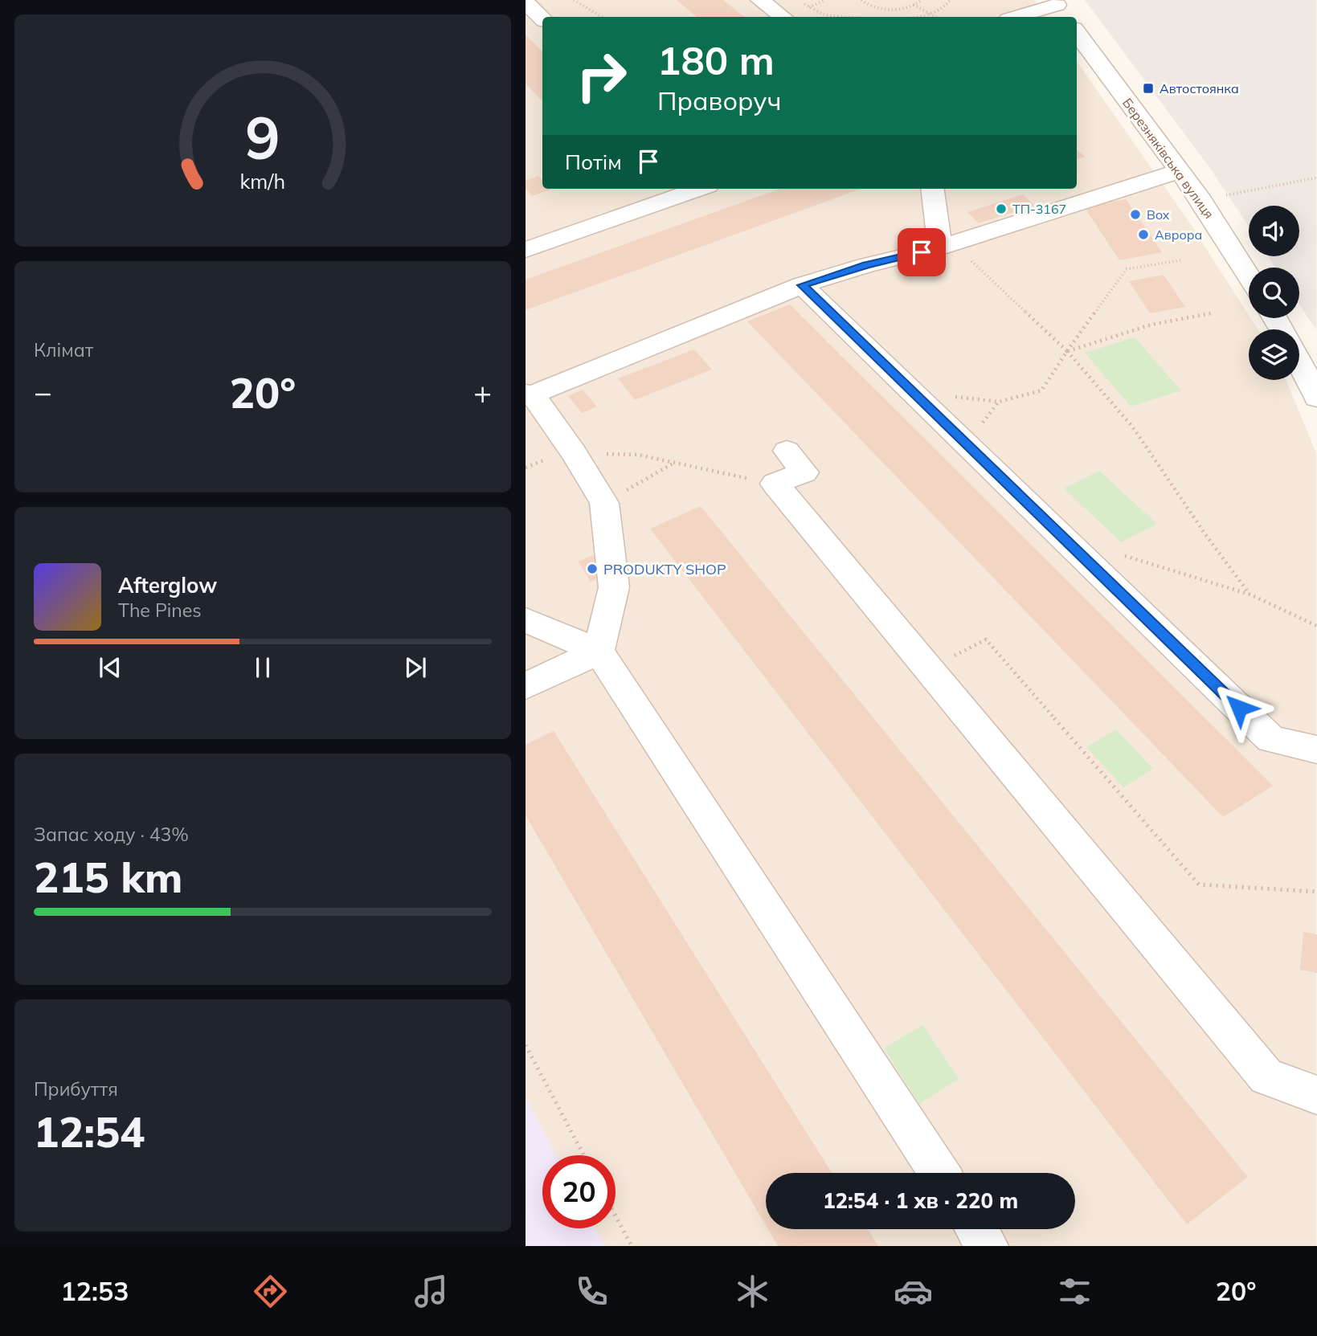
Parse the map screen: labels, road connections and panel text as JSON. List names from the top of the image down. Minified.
{"streets":{"street":["Березняківська вулиця"]},"places":{"transit":["Автостоянка"],"other":["ТП-3167","Box","Аврора","PRODUKTY SHOP"]},"page":{"turn":["180 m","Праворуч"],"then":"Потім","tile":["Клімат",["Запас ходу · 43%","215 km"],["Прибуття","12:54"]],"heat":["−","20°","+"],"song":["Afterglow","The Pines"],"limit":"20","trip":"12:54 · 1 хв · 220 m","tabs":["12:53","20°"],"gauge":["9","km/h"]}}
